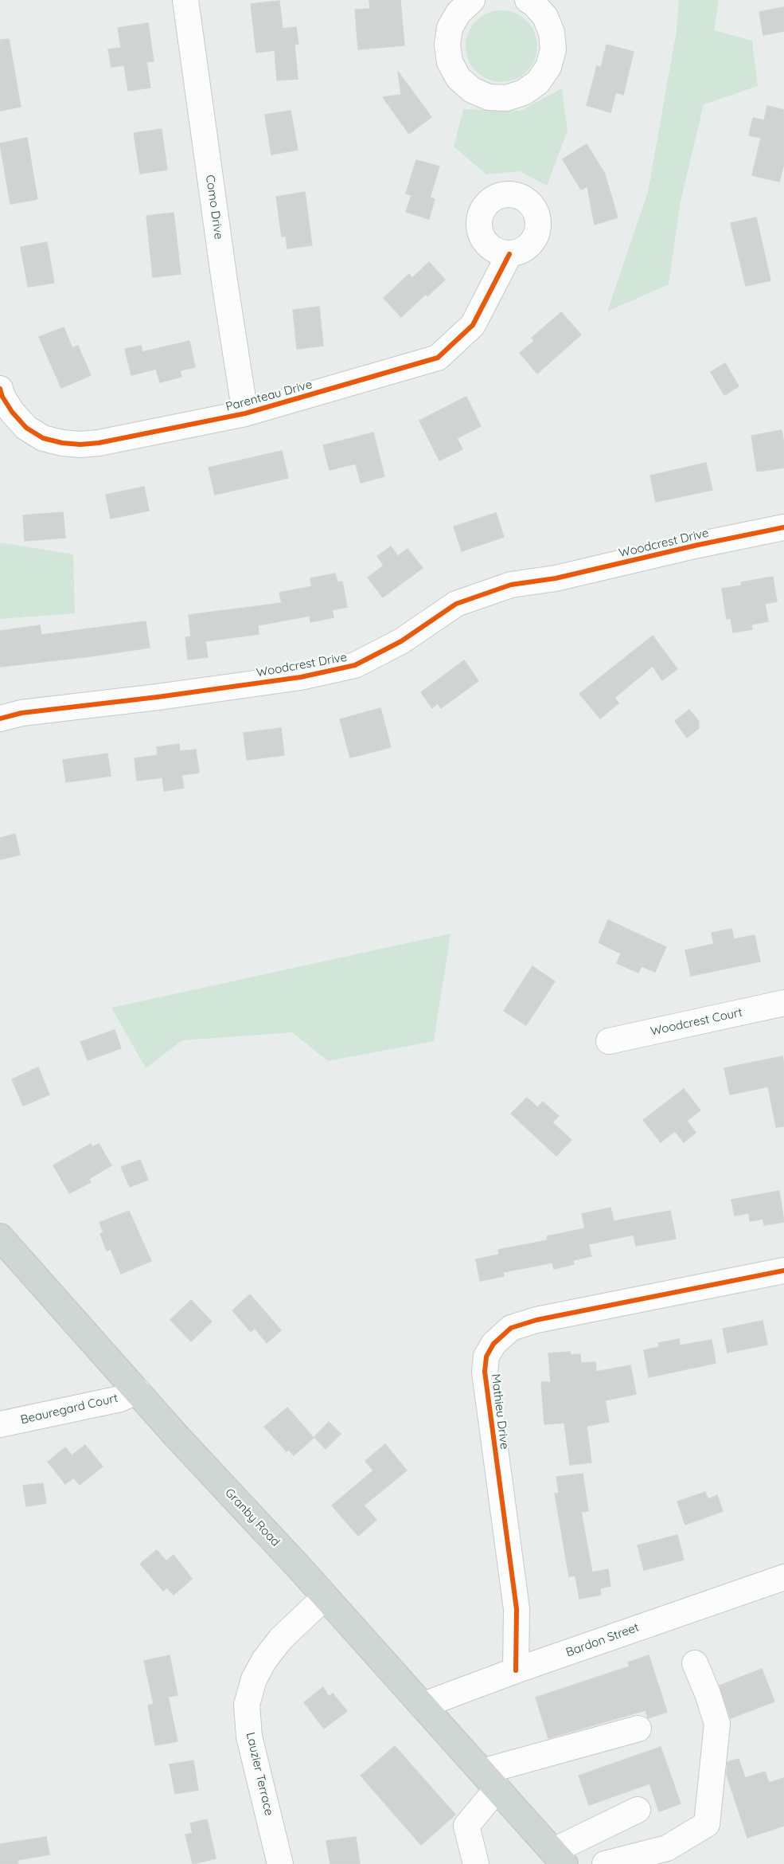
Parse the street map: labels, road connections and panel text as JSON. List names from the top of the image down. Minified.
{"streets":{"main road":["Granby Road"],"street":["Como Drive","Parenteau Drive","Woodcrest Drive","Woodcrest Court","Beauregard Court","Mathieu Drive","Bardon Street","Lauzier Terrace"]},"crossings":[["Como Drive","Parenteau Drive"],["Beauregard Court","Granby Road"],["Mathieu Drive","Bardon Street"],["Granby Road","Bardon Street"],["Granby Road","Lauzier Terrace"]]}
